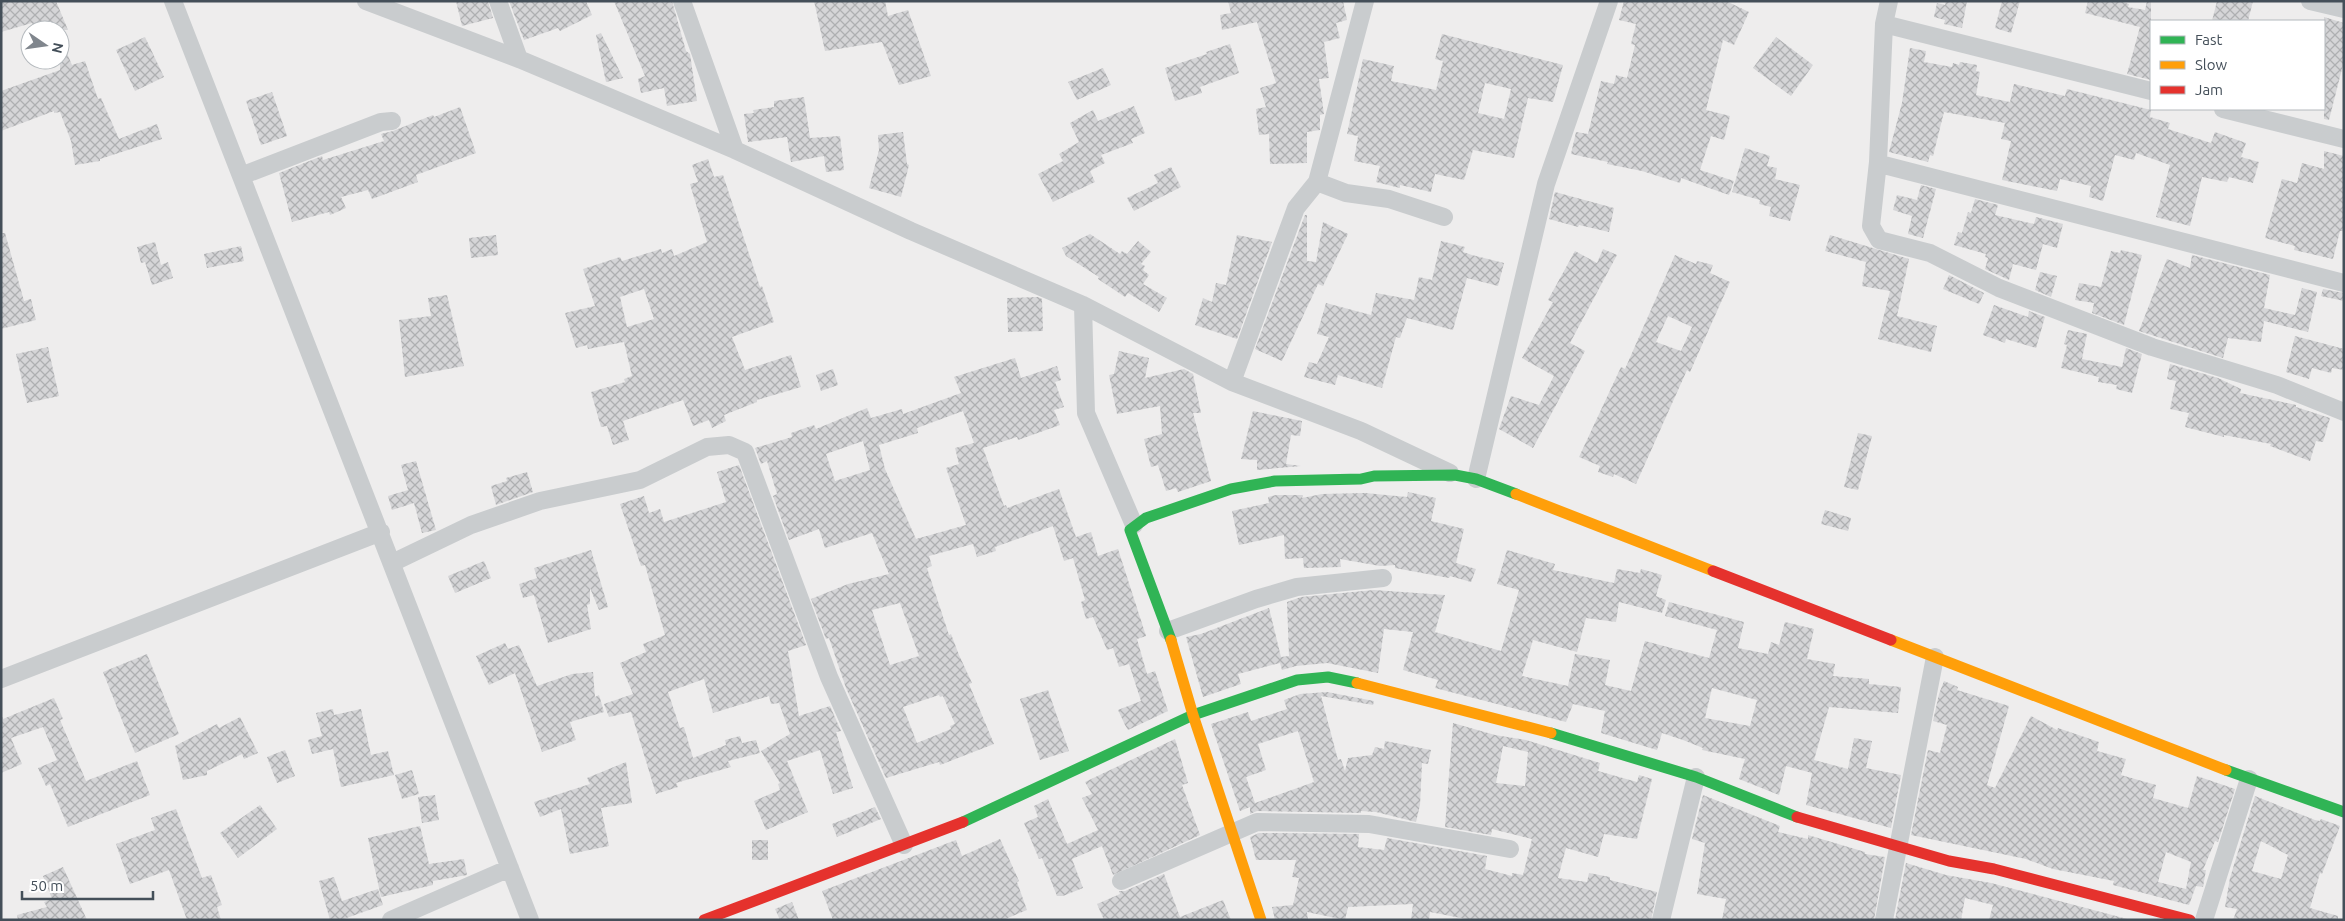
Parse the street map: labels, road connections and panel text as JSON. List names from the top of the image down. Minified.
{"legend":["Fast","Slow","Jam"],"scale_bar":"50 m","north":"right"}
